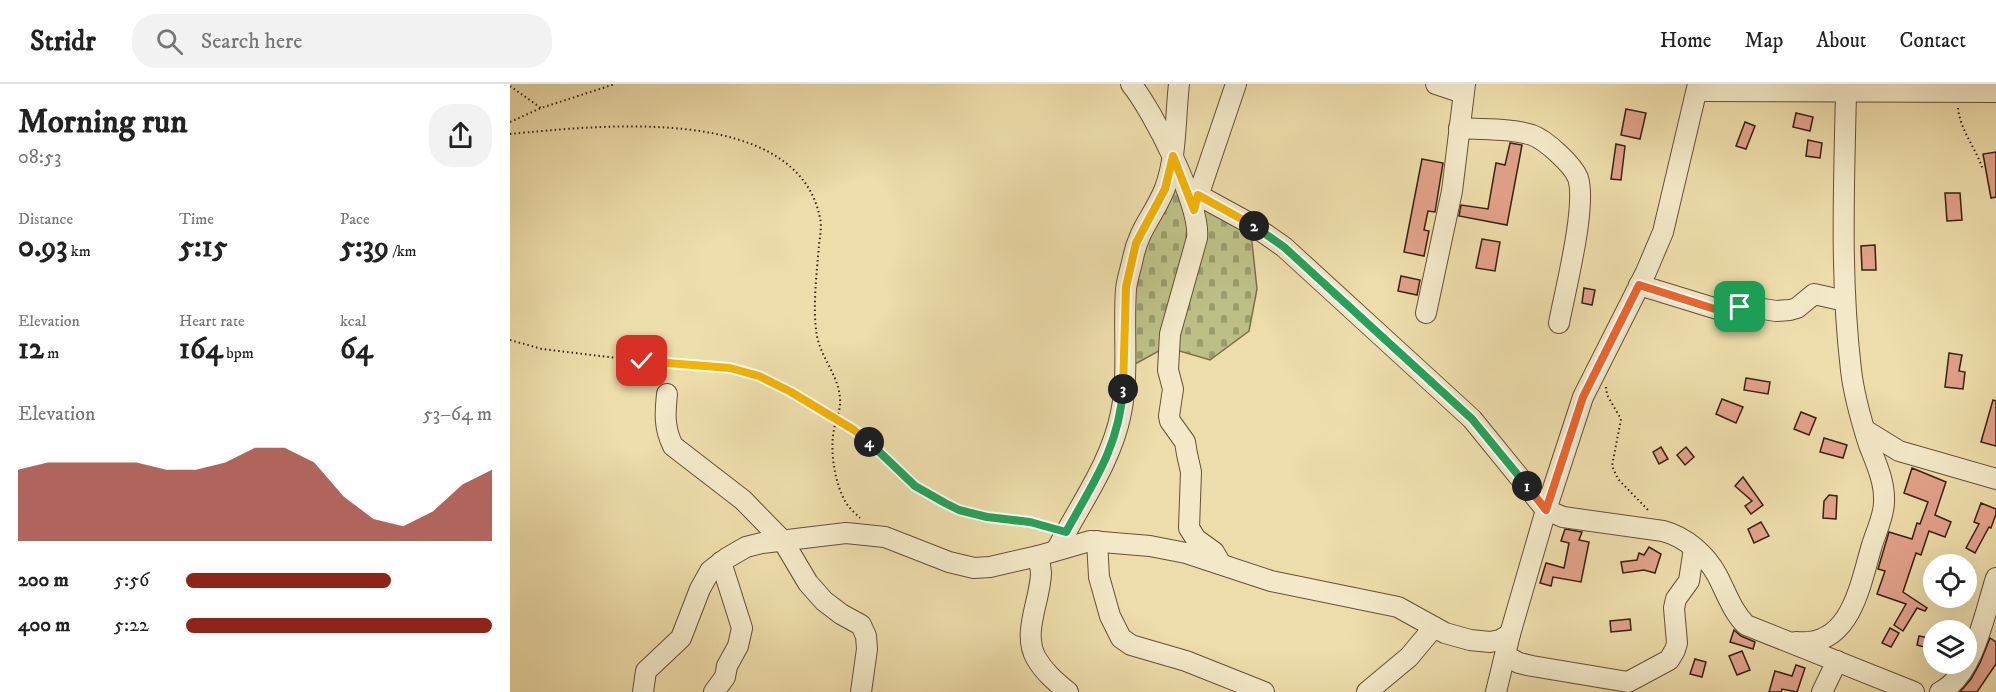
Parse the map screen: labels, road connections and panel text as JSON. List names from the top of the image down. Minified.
{"page":{"header":"Stridr","search":"Search here","nav":["Home","Map","About","Contact"],"heading":["Morning run","08:53"],"stats":[["Distance","0.93 km"],["Time","5:15"],["Pace","5:39 /km"],["Elevation","12 m"],["Heart rate","164 bpm"],["kcal","64"]],"pins":["2","3","4","1"],"chart":["Elevation","53–64 m"],"list":[{"name":"200 m","note":"5:56"},{"name":"400 m","note":"5:22"}]}}
